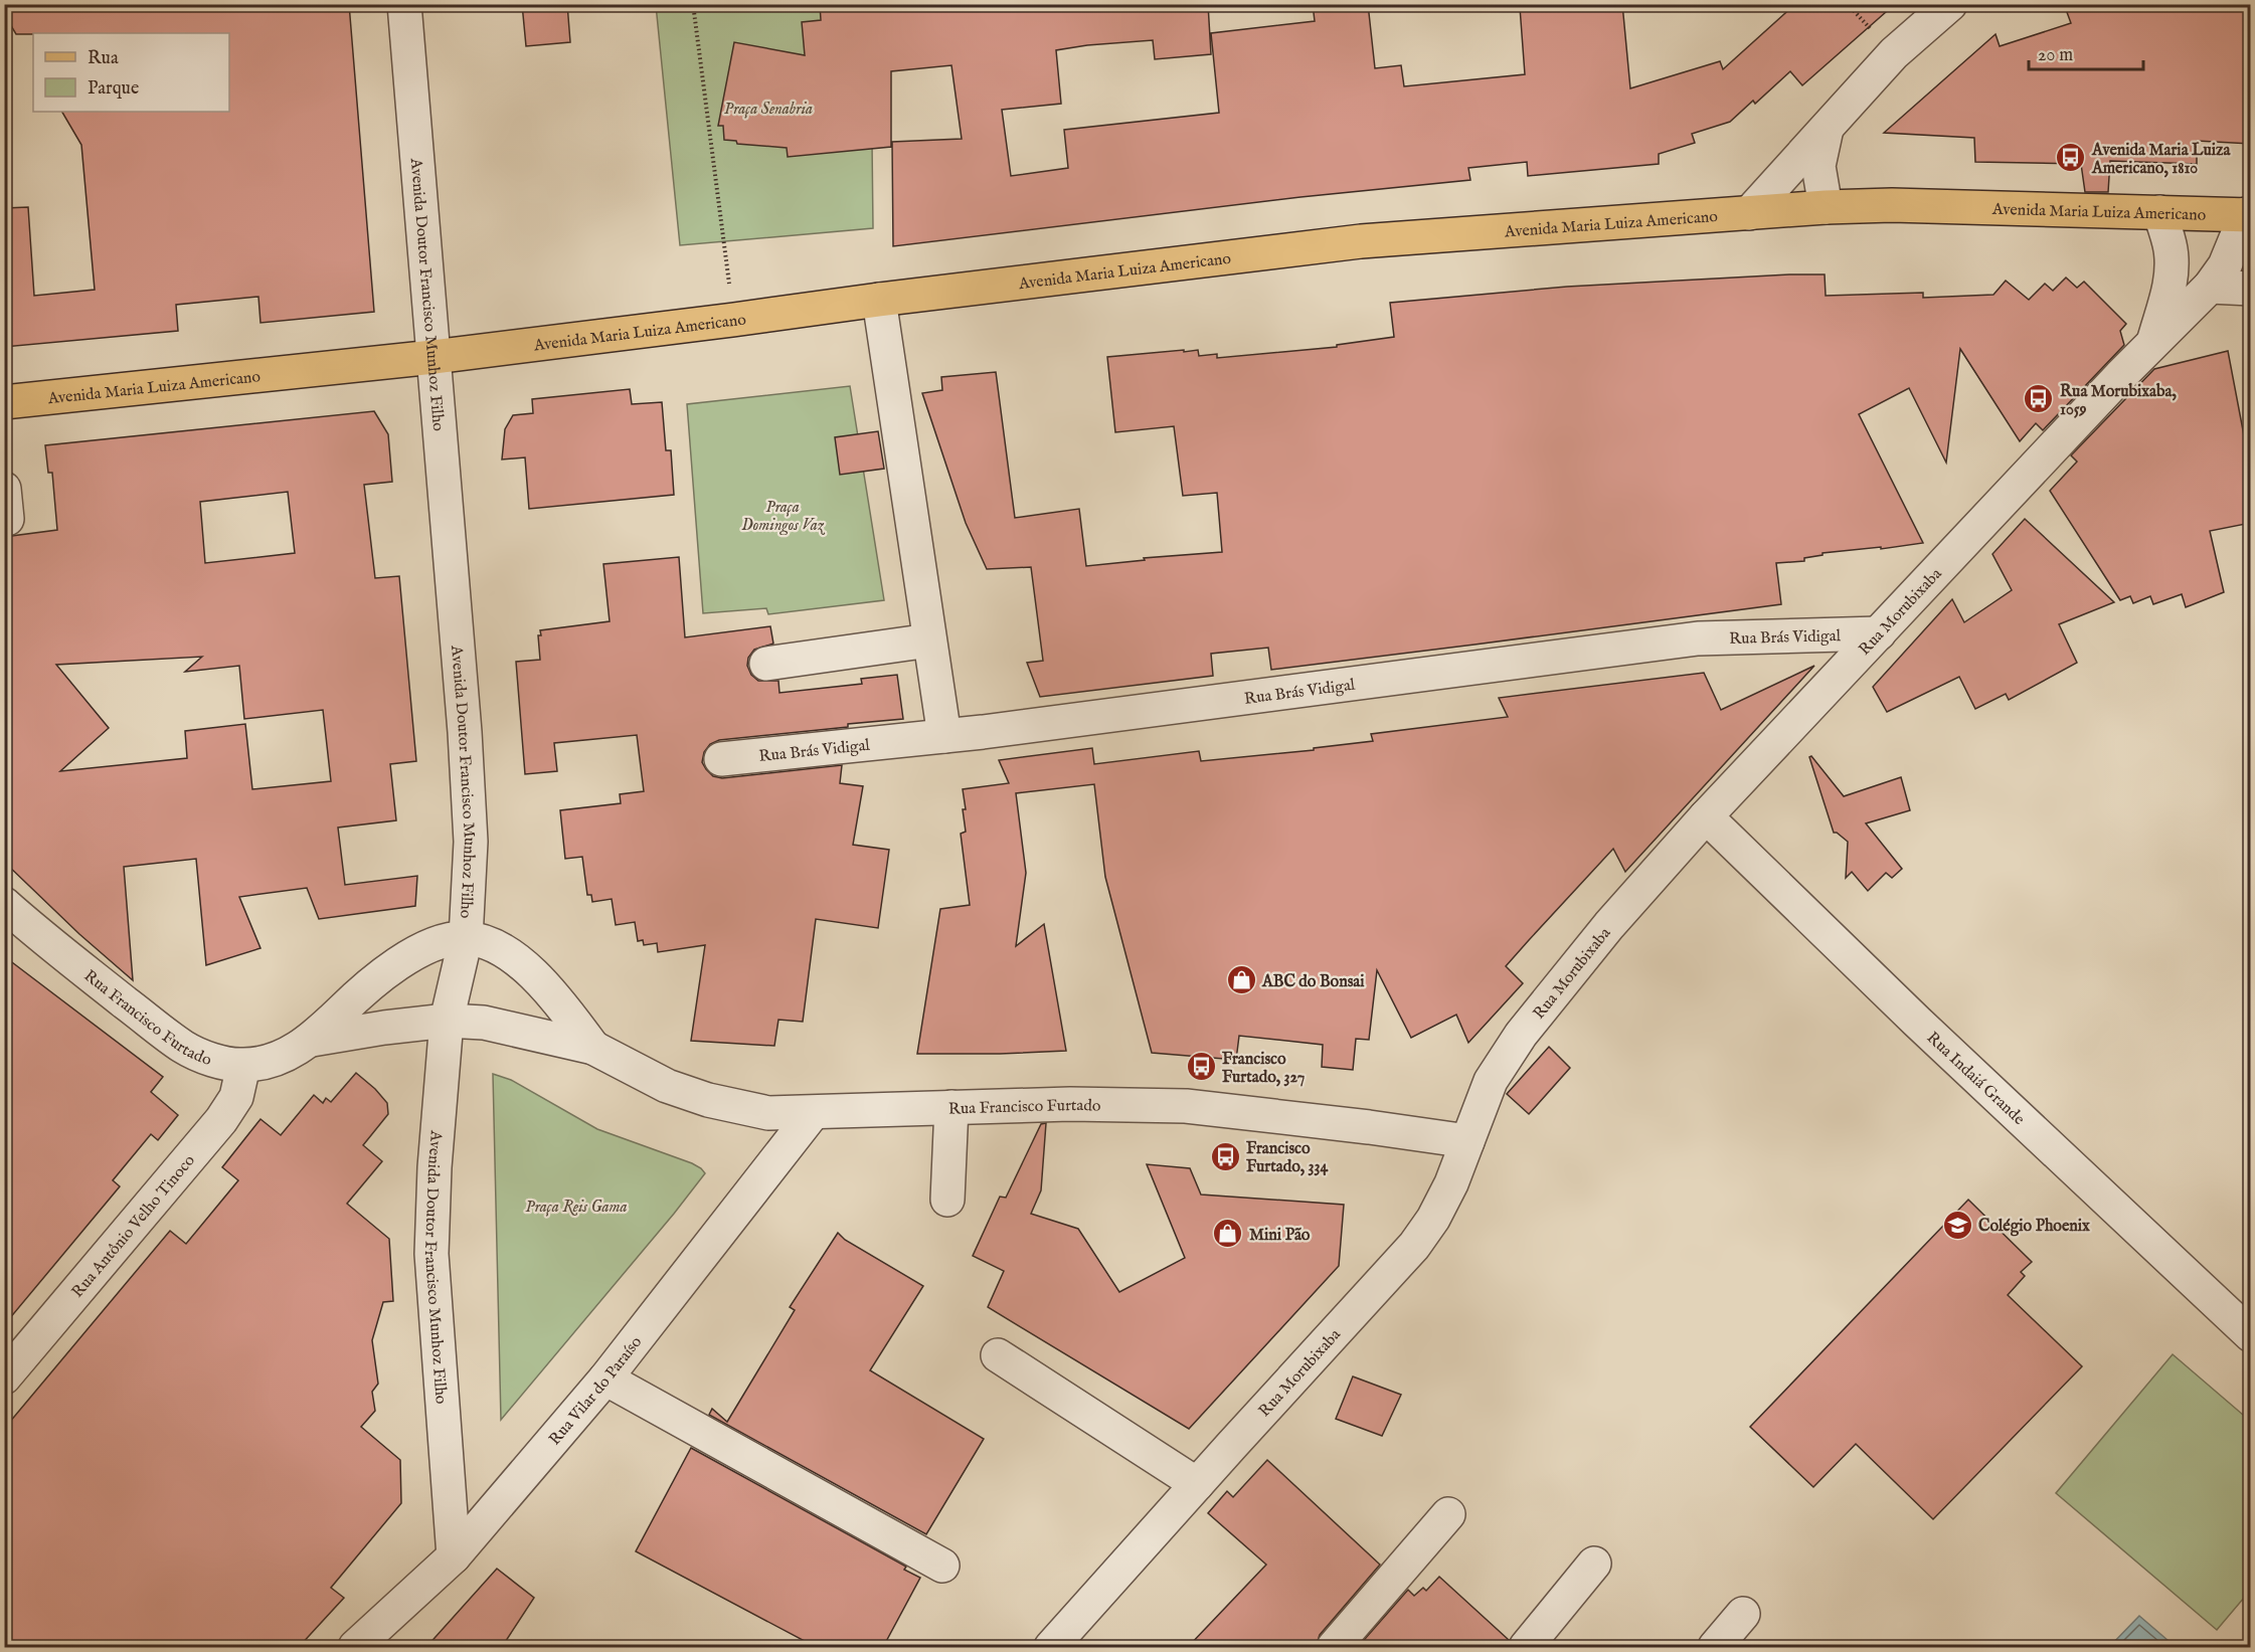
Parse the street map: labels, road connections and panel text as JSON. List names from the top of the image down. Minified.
{"streets":{"main road":["Avenida Maria Luiza Americano"],"street":["Avenida Doutor Francisco Munhoz Filho","Rua Morubixaba","Rua Brás Vidigal","Rua Francisco Furtado","Rua Indaiá Grande","Rua Antônio Velho Tinoco","Rua Vilar do Paraíso"]},"crossings":[["Avenida Maria Luiza Americano","Avenida Doutor Francisco Munhoz Filho"],["Avenida Maria Luiza Americano","Rua Morubixaba"],["Avenida Doutor Francisco Munhoz Filho","Rua Francisco Furtado"],["Avenida Doutor Francisco Munhoz Filho","Rua Vilar do Paraíso"],["Rua Morubixaba","Rua Brás Vidigal"],["Rua Morubixaba","Rua Francisco Furtado"],["Rua Morubixaba","Rua Indaiá Grande"],["Rua Francisco Furtado","Rua Antônio Velho Tinoco"],["Rua Francisco Furtado","Rua Vilar do Paraíso"]],"parks":["Praça Senabria","Praça Domingos Vaz","Praça Reis Gama"],"places":{"bus stop":["Avenida Maria Luiza Americano, 1810","Rua Morubixaba, 1059","Francisco Furtado, 327","Francisco Furtado, 334"],"shop":["ABC do Bonsai","Mini Pão"],"school or university":["Colégio Phoenix"]},"legend":["Rua","Parque"],"scale_bar":"20 m"}
